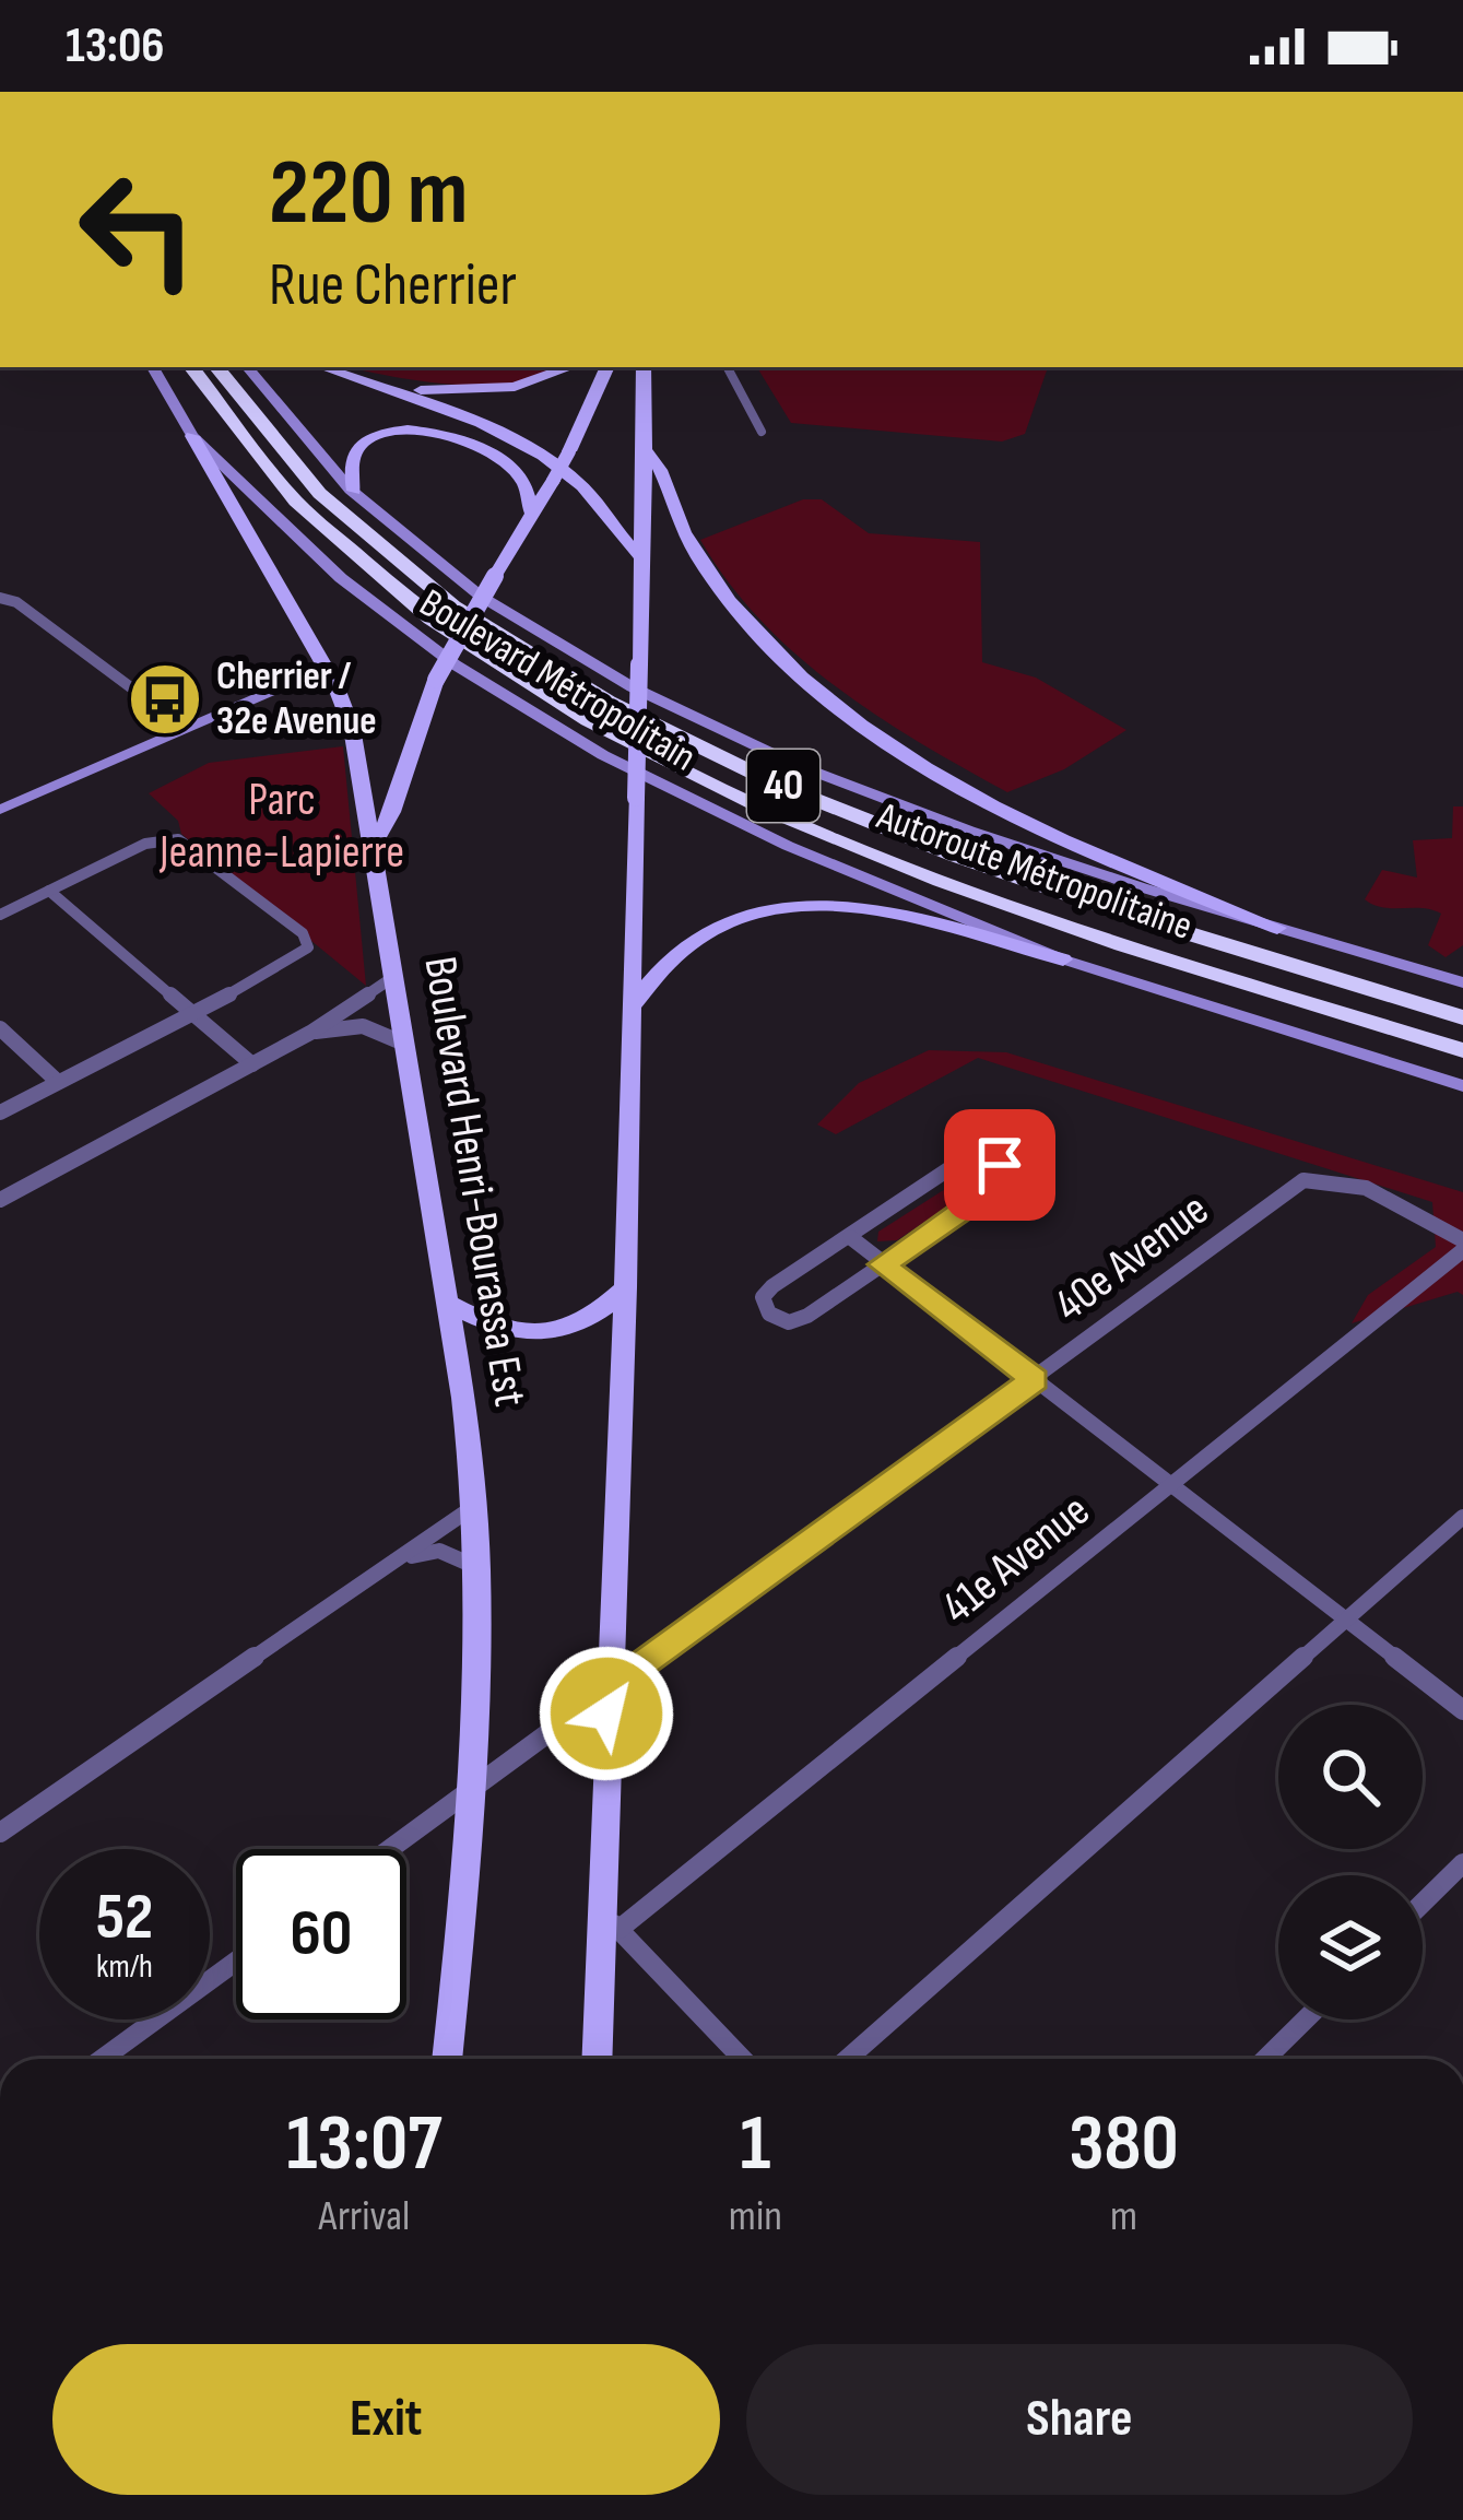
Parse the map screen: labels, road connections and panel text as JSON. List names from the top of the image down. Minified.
{"streets":{"highway":["40","Autoroute Métropolitaine"],"main road":["Boulevard Métropolitain","Boulevard Henri-Bourassa Est"],"street":["40e Avenue","41e Avenue"]},"crossings":[["Boulevard Métropolitain","Boulevard Henri-Bourassa Est"],["Boulevard Henri-Bourassa Est","40e Avenue"],["40e Avenue","41e Avenue"]],"parks":["Parc Jeanne-Lapierre"],"places":{"bus stop":["Cherrier / 32e Avenue"]},"page":{"status":"13:06","turn":["220 m","Rue Cherrier"],"speed":"52 km/h","limit":"60","eta":["13:07","Arrival","1","min","380","m"],"buttons":["Exit","Share"]}}
